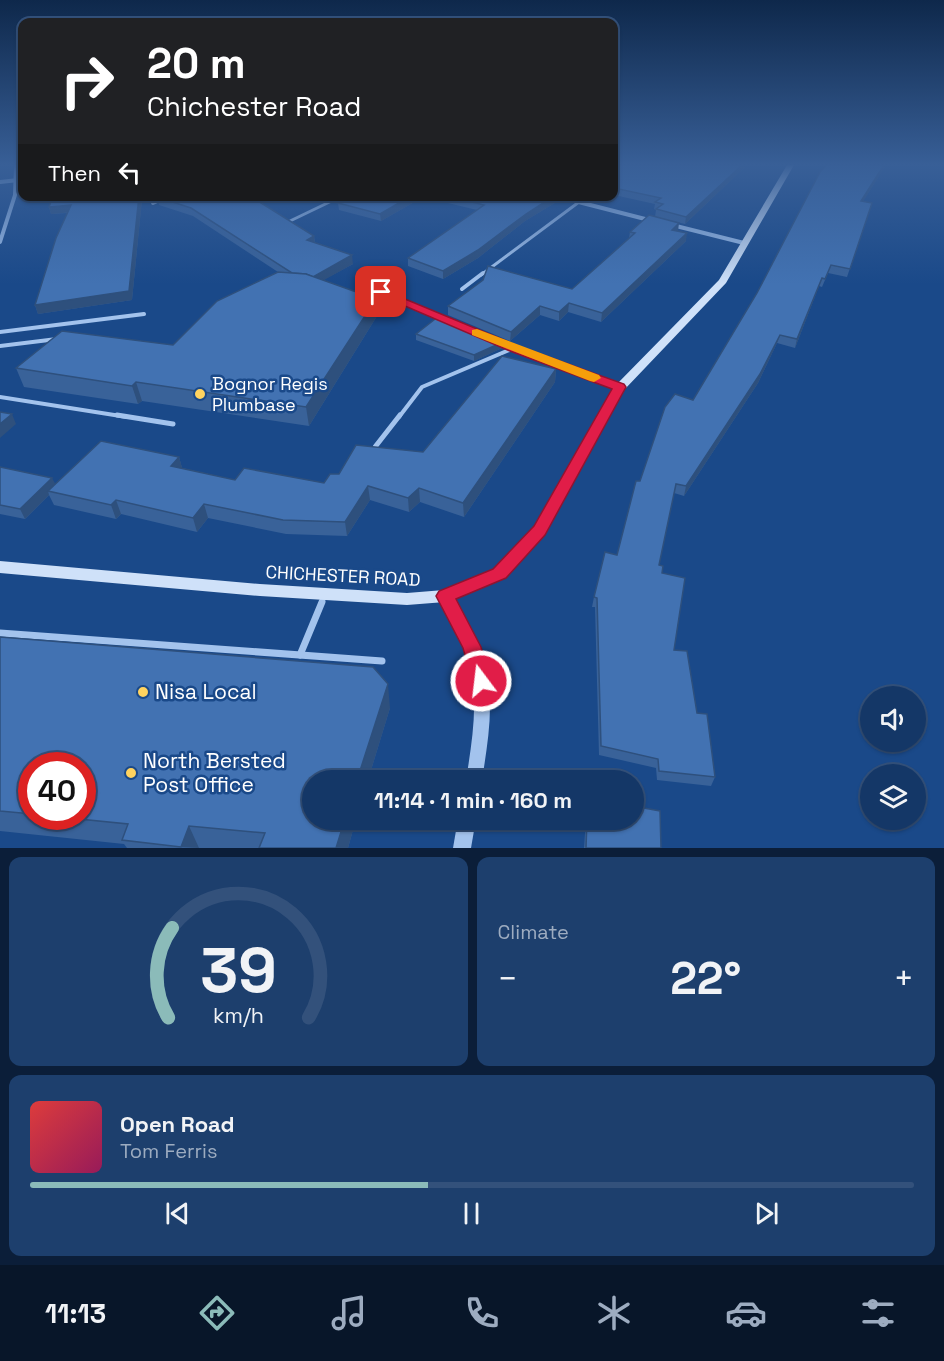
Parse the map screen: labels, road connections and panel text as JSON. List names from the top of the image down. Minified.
{"streets":{"main road":["CHICHESTER ROAD"]},"places":["Bognor Regis Plumbase","Nisa Local","North Bersted Post Office"],"page":{"turn":["20 m","Chichester Road"],"then":"Then","limit":"40","trip":"11:14 · 1 min · 160 m","tile":"Climate","heat":["−","22°","+"],"song":["Open Road","Tom Ferris"],"tabs":"11:13","gauge":["39","km/h"]}}
